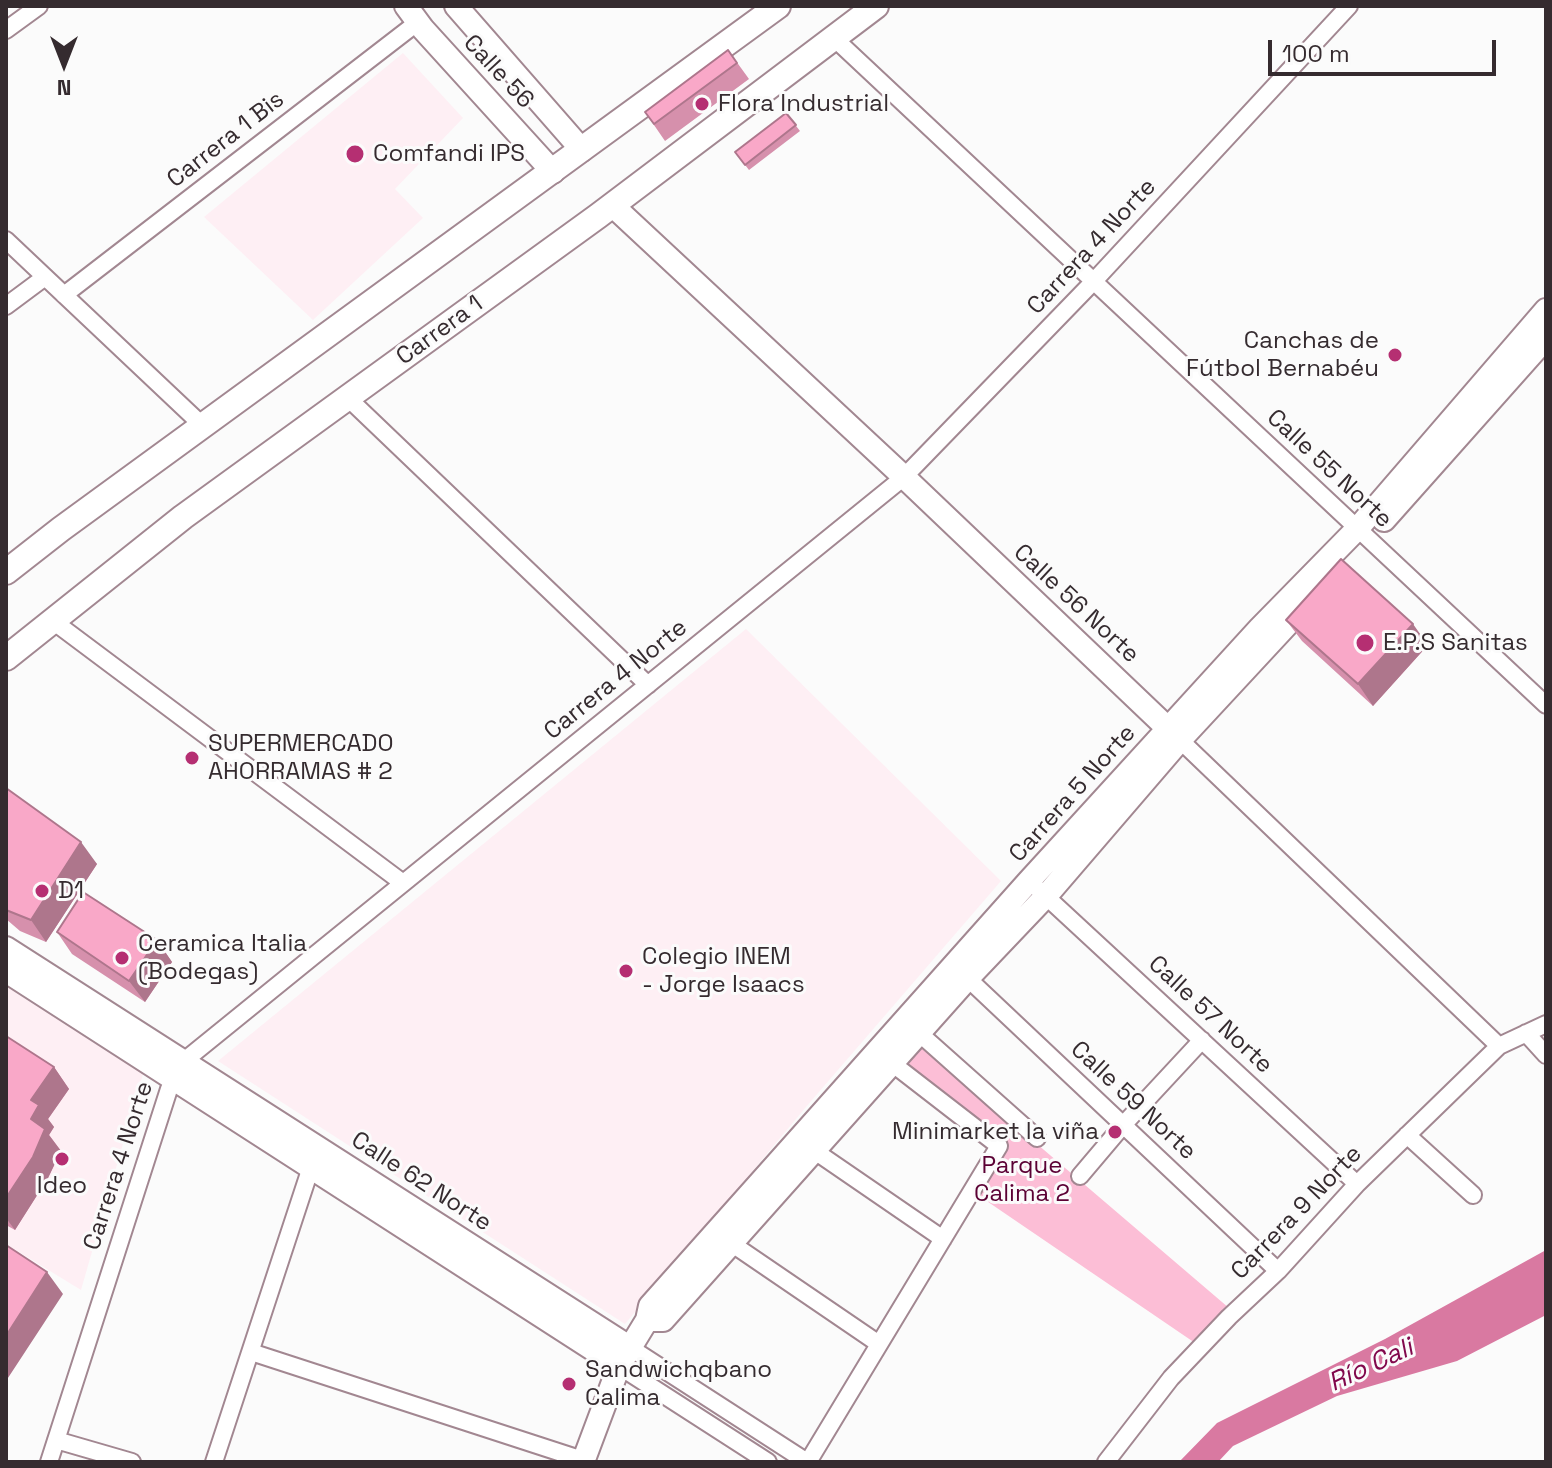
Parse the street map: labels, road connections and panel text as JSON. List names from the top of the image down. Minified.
{"streets":{"main road":["Carrera 1"],"street":["Calle 56","Carrera 1 Bis","Carrera 4 Norte","Calle 55 Norte","Calle 56 Norte","Carrera 5 Norte","Calle 57 Norte","Calle 59 Norte","Calle 62 Norte","Carrera 9 Norte"]},"crossings":[["Calle 56","Carrera 1 Bis"],["Carrera 4 Norte","Calle 55 Norte"],["Carrera 4 Norte","Calle 56 Norte"],["Carrera 4 Norte","Calle 62 Norte"],["Carrera 1","Calle 55 Norte"],["Carrera 1","Calle 56 Norte"],["Calle 55 Norte","Carrera 5 Norte"],["Calle 56 Norte","Carrera 5 Norte"],["Calle 56 Norte","Carrera 9 Norte"],["Carrera 5 Norte","Calle 57 Norte"],["Carrera 5 Norte","Calle 59 Norte"],["Carrera 5 Norte","Calle 62 Norte"],["Calle 57 Norte","Carrera 9 Norte"],["Calle 59 Norte","Carrera 9 Norte"]],"water":["Río Cali"],"parks":["Parque Calima 2"],"places":["Flora Industrial","Comfandi IPS","Canchas de Fútbol Bernabéu","E.P.S Sanitas","SUPERMERCADO AHORRAMAS # 2","D1","Ceramica Italia (Bodegas)","Colegio INEM - Jorge Isaacs","Minimarket la viña","Ideo","Sandwichqbano Calima"],"scale_bar":"100 m","north":"bottom"}
